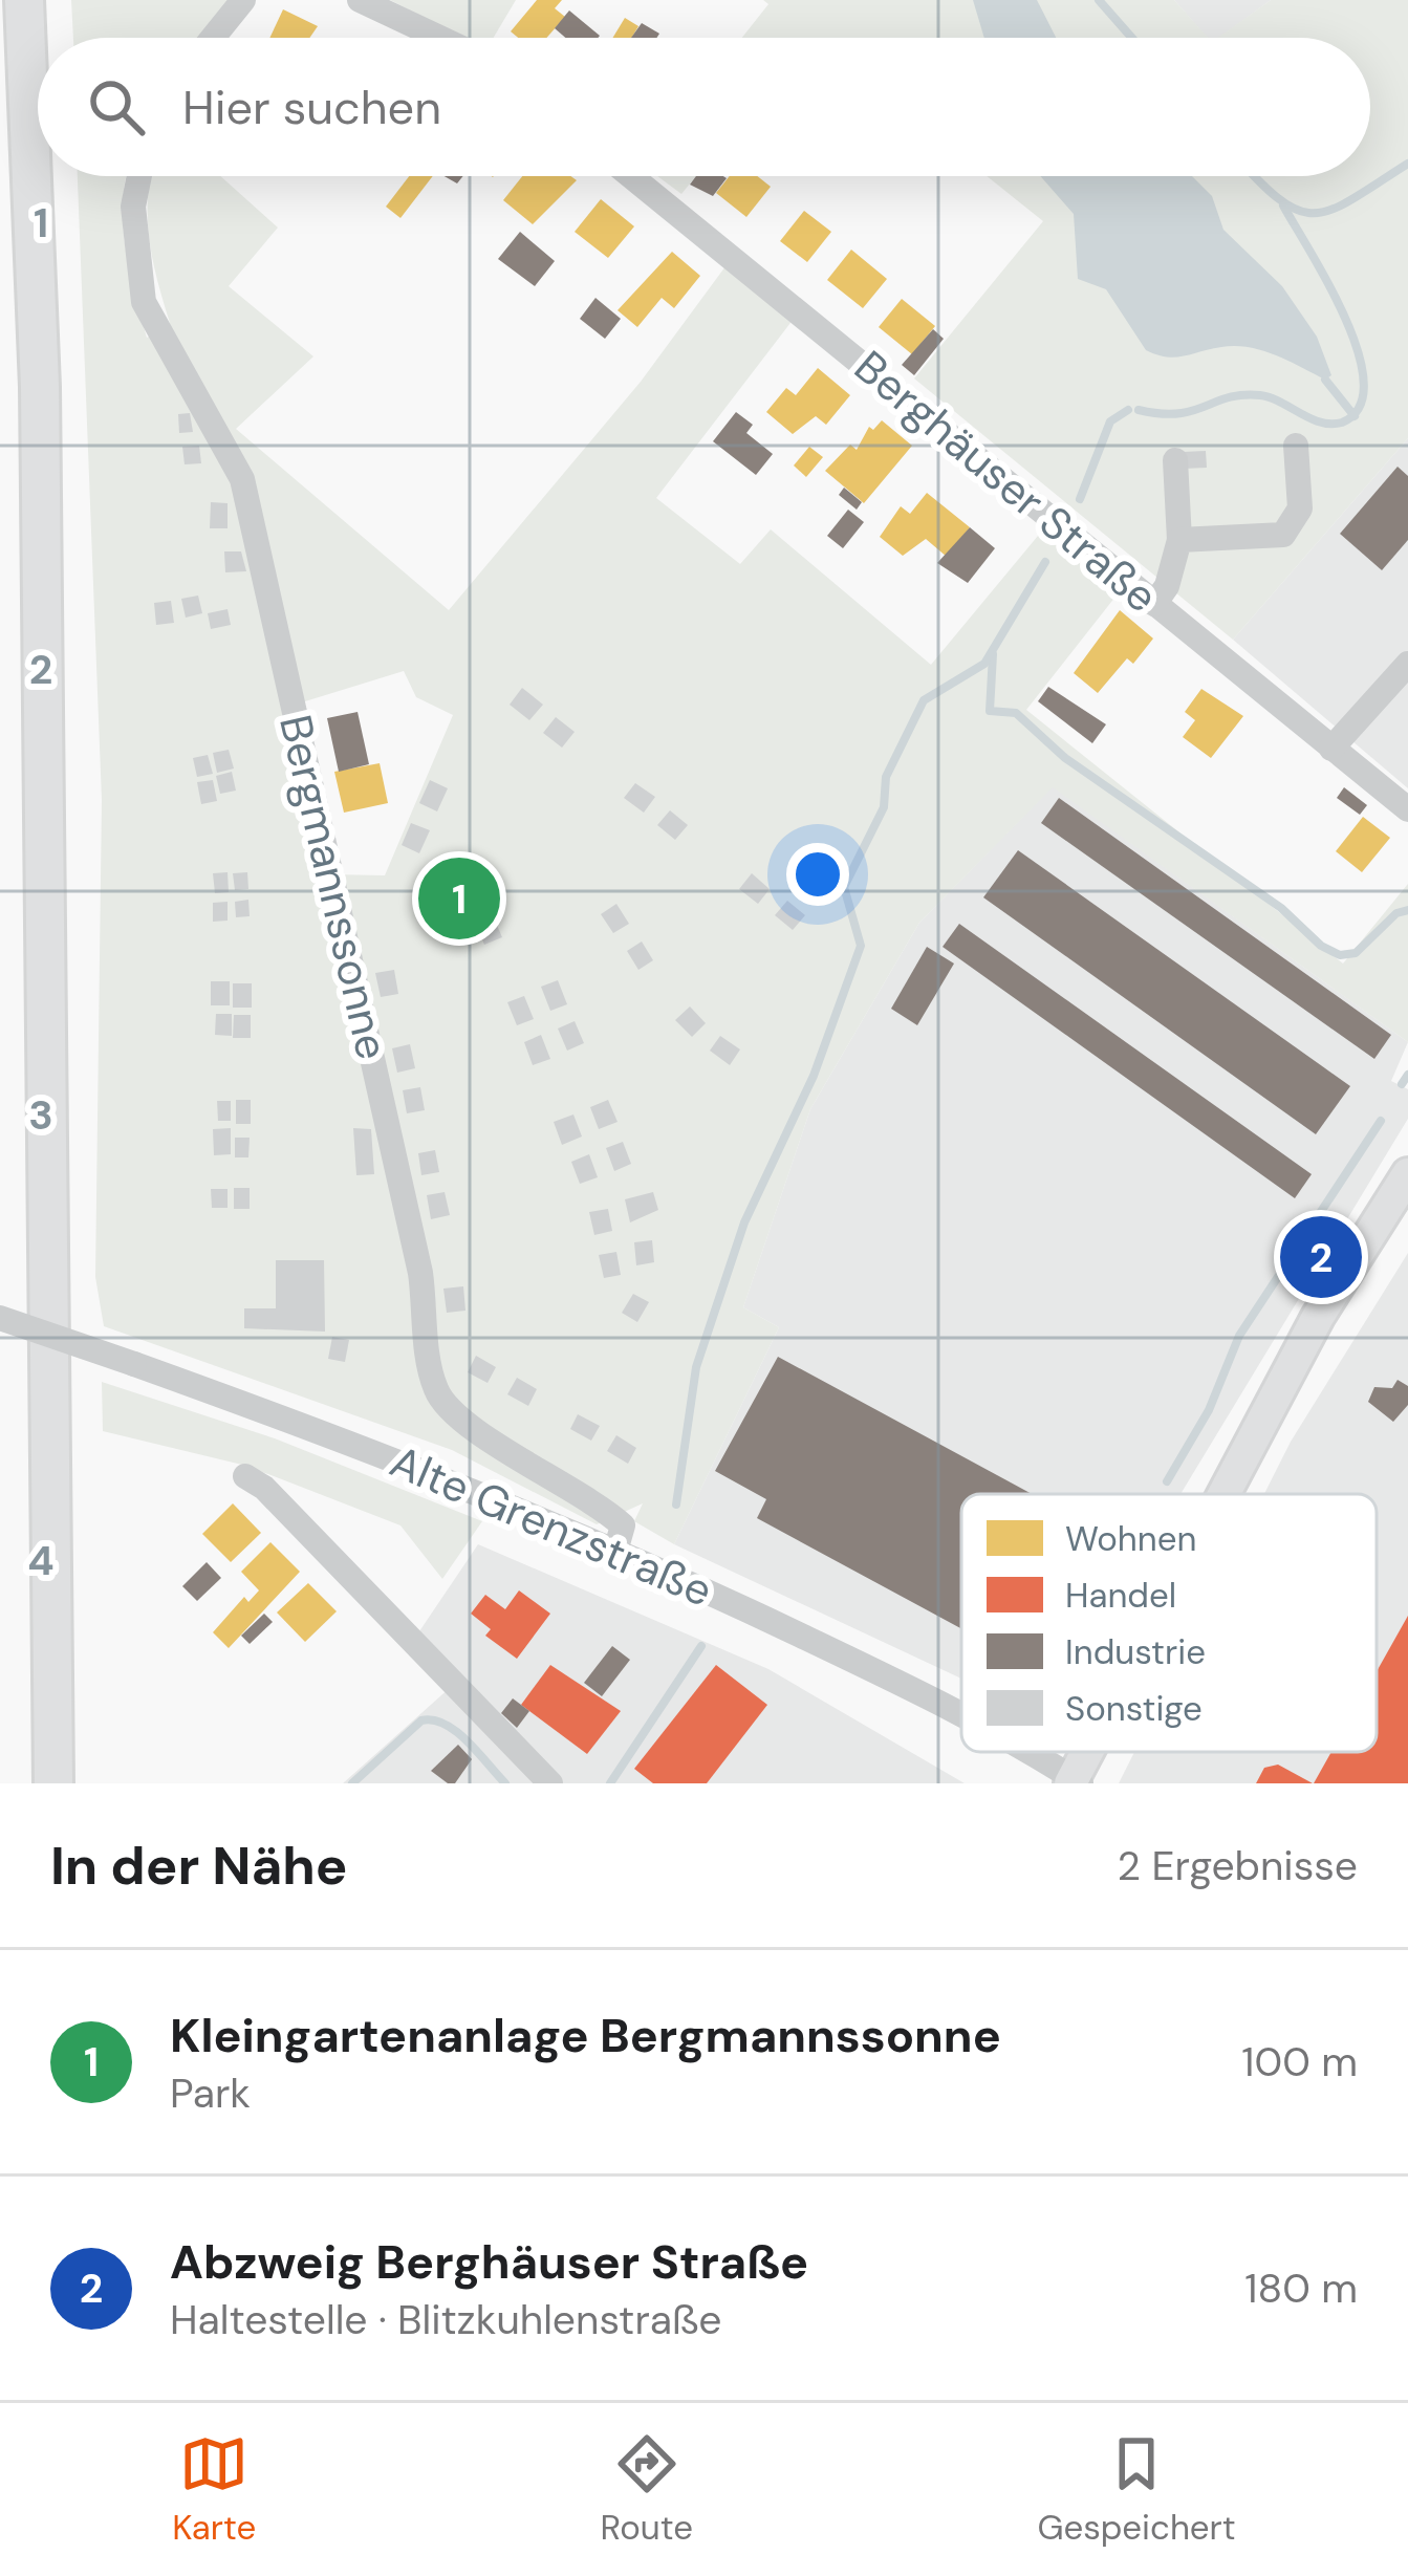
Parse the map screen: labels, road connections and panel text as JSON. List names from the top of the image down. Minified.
{"streets":{"street":["Berghäuser Straße","Bergmannssonne","Alte Grenzstraße"]},"crossings":[["Bergmannssonne","Alte Grenzstraße"]],"legend":["Wohnen","Handel","Industrie","Sonstige"],"page":{"search":"Hier suchen","pins":["1","2"],"heading":["In der Nähe","2 Ergebnisse"],"list":[{"mark":"1","name":"Kleingartenanlage Bergmannssonne","note":"Park","value":"100 m"},{"mark":"2","name":"Abzweig Berghäuser Straße","note":"Haltestelle · Blitzkuhlenstraße","value":"180 m"}],"nav":["Karte","Route","Gespeichert"]},"grid":{"rows":["1","2","3","4"]}}
